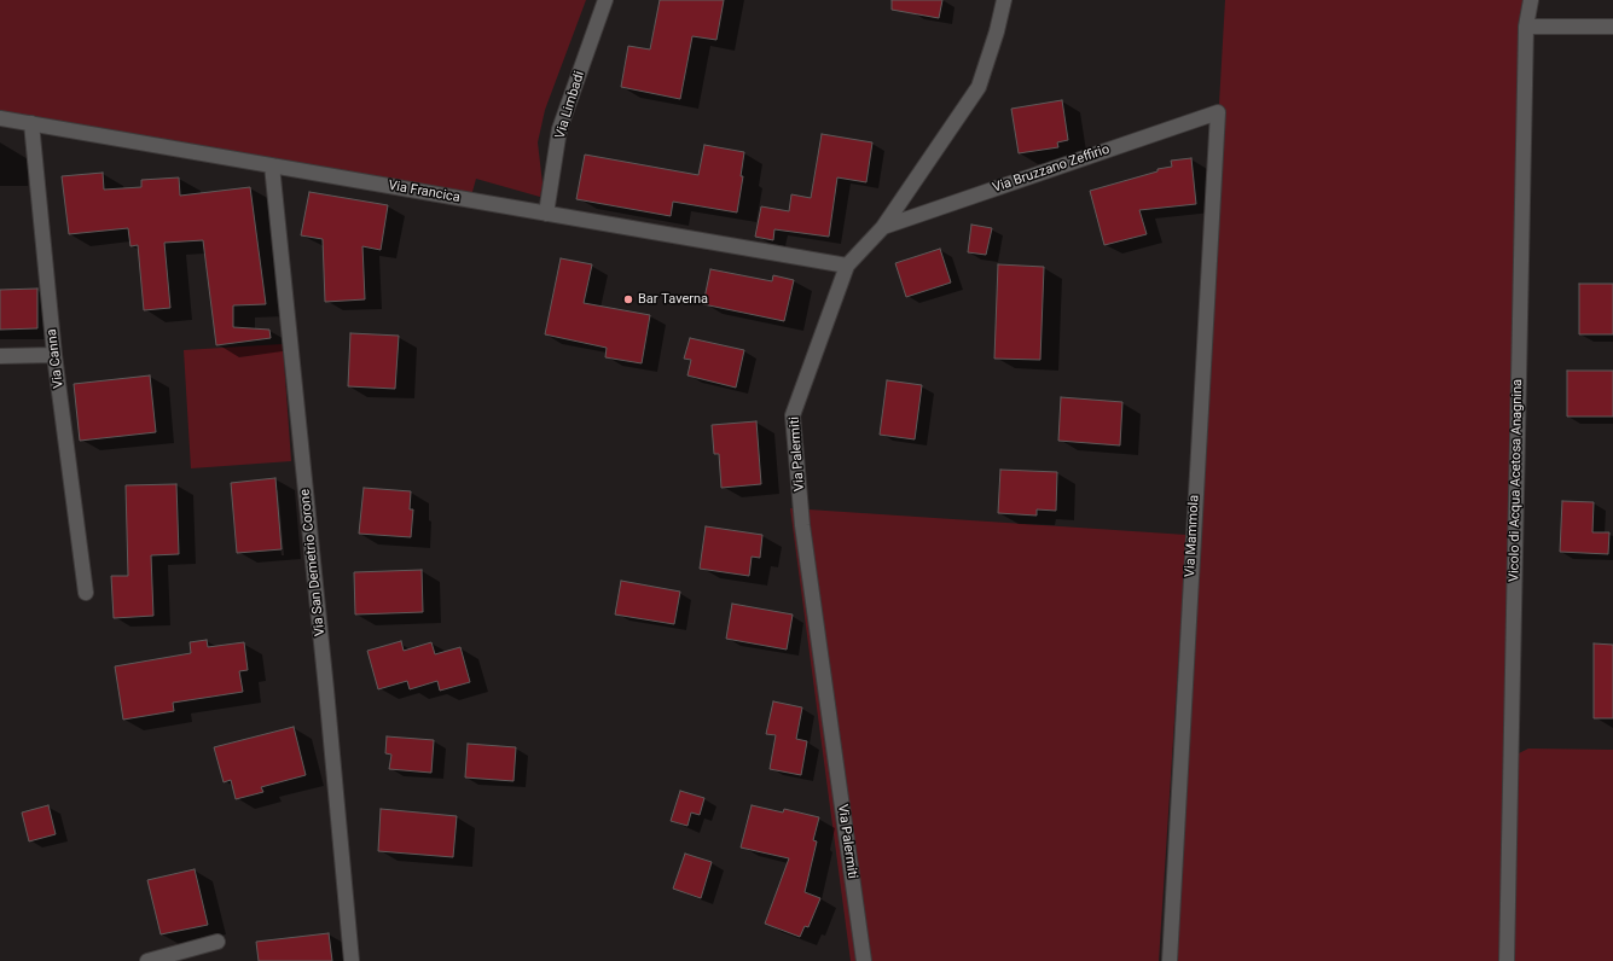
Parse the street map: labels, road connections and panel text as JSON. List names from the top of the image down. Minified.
{"streets":{"street":["Via Limbadi","Via Bruzzano Zeffirio","Via Francica","Via Canna","Via Palermiti","Vicolo di Acqua Acetosa Anagnina","Via Mammola","Via San Demetrio Corone"]},"crossings":[["Via Limbadi","Via Francica"],["Via Bruzzano Zeffirio","Via Palermiti"],["Via Bruzzano Zeffirio","Via Mammola"],["Via Francica","Via Canna"],["Via Francica","Via Palermiti"],["Via Francica","Via San Demetrio Corone"]],"places":["Bar Taverna"]}
